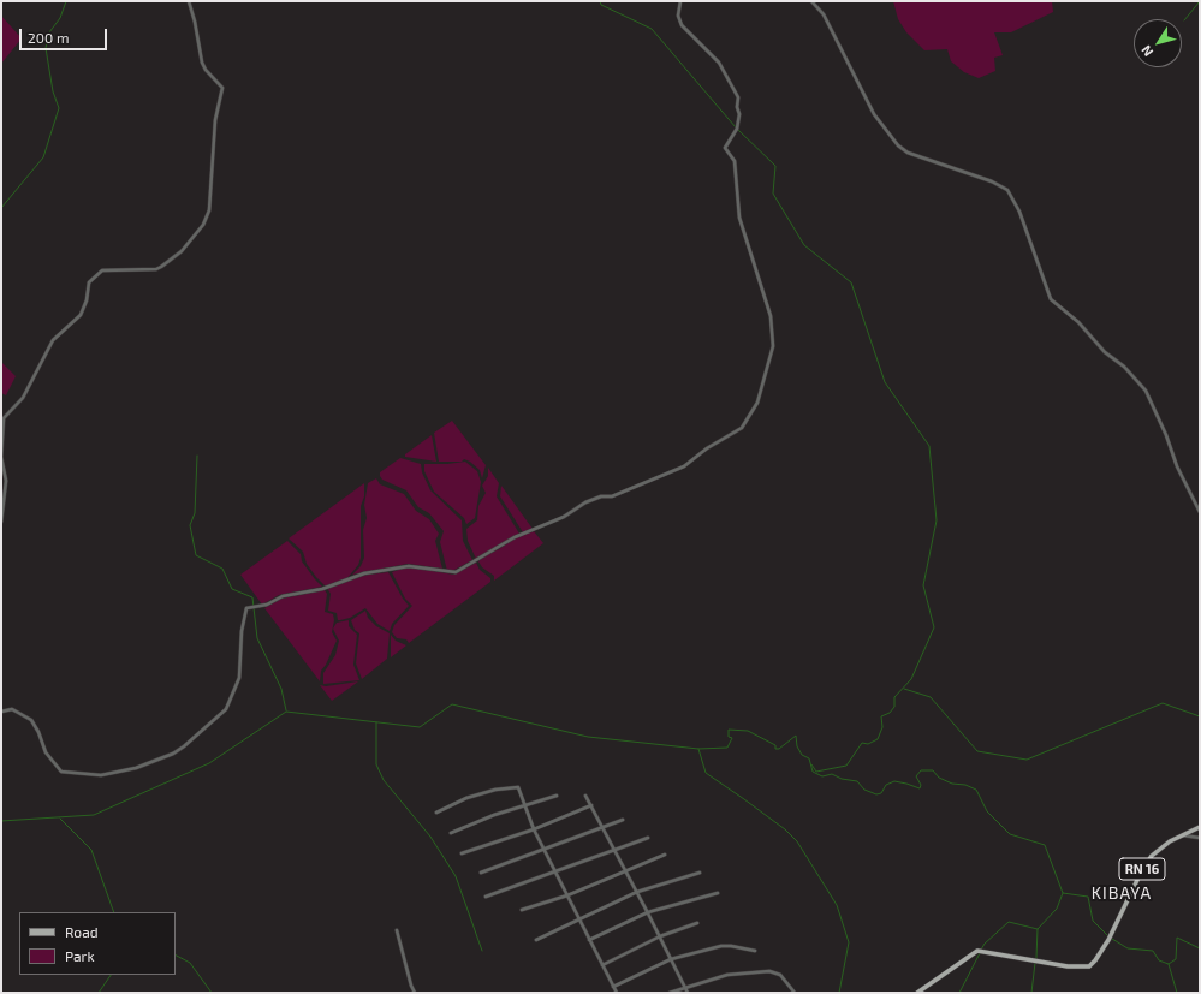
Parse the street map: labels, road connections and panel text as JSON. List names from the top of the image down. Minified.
{"streets":{"main road":["RN 16"]},"districts":["KIBAYA"],"legend":["Road","Park"],"scale_bar":"200 m","north":"bottom left"}
